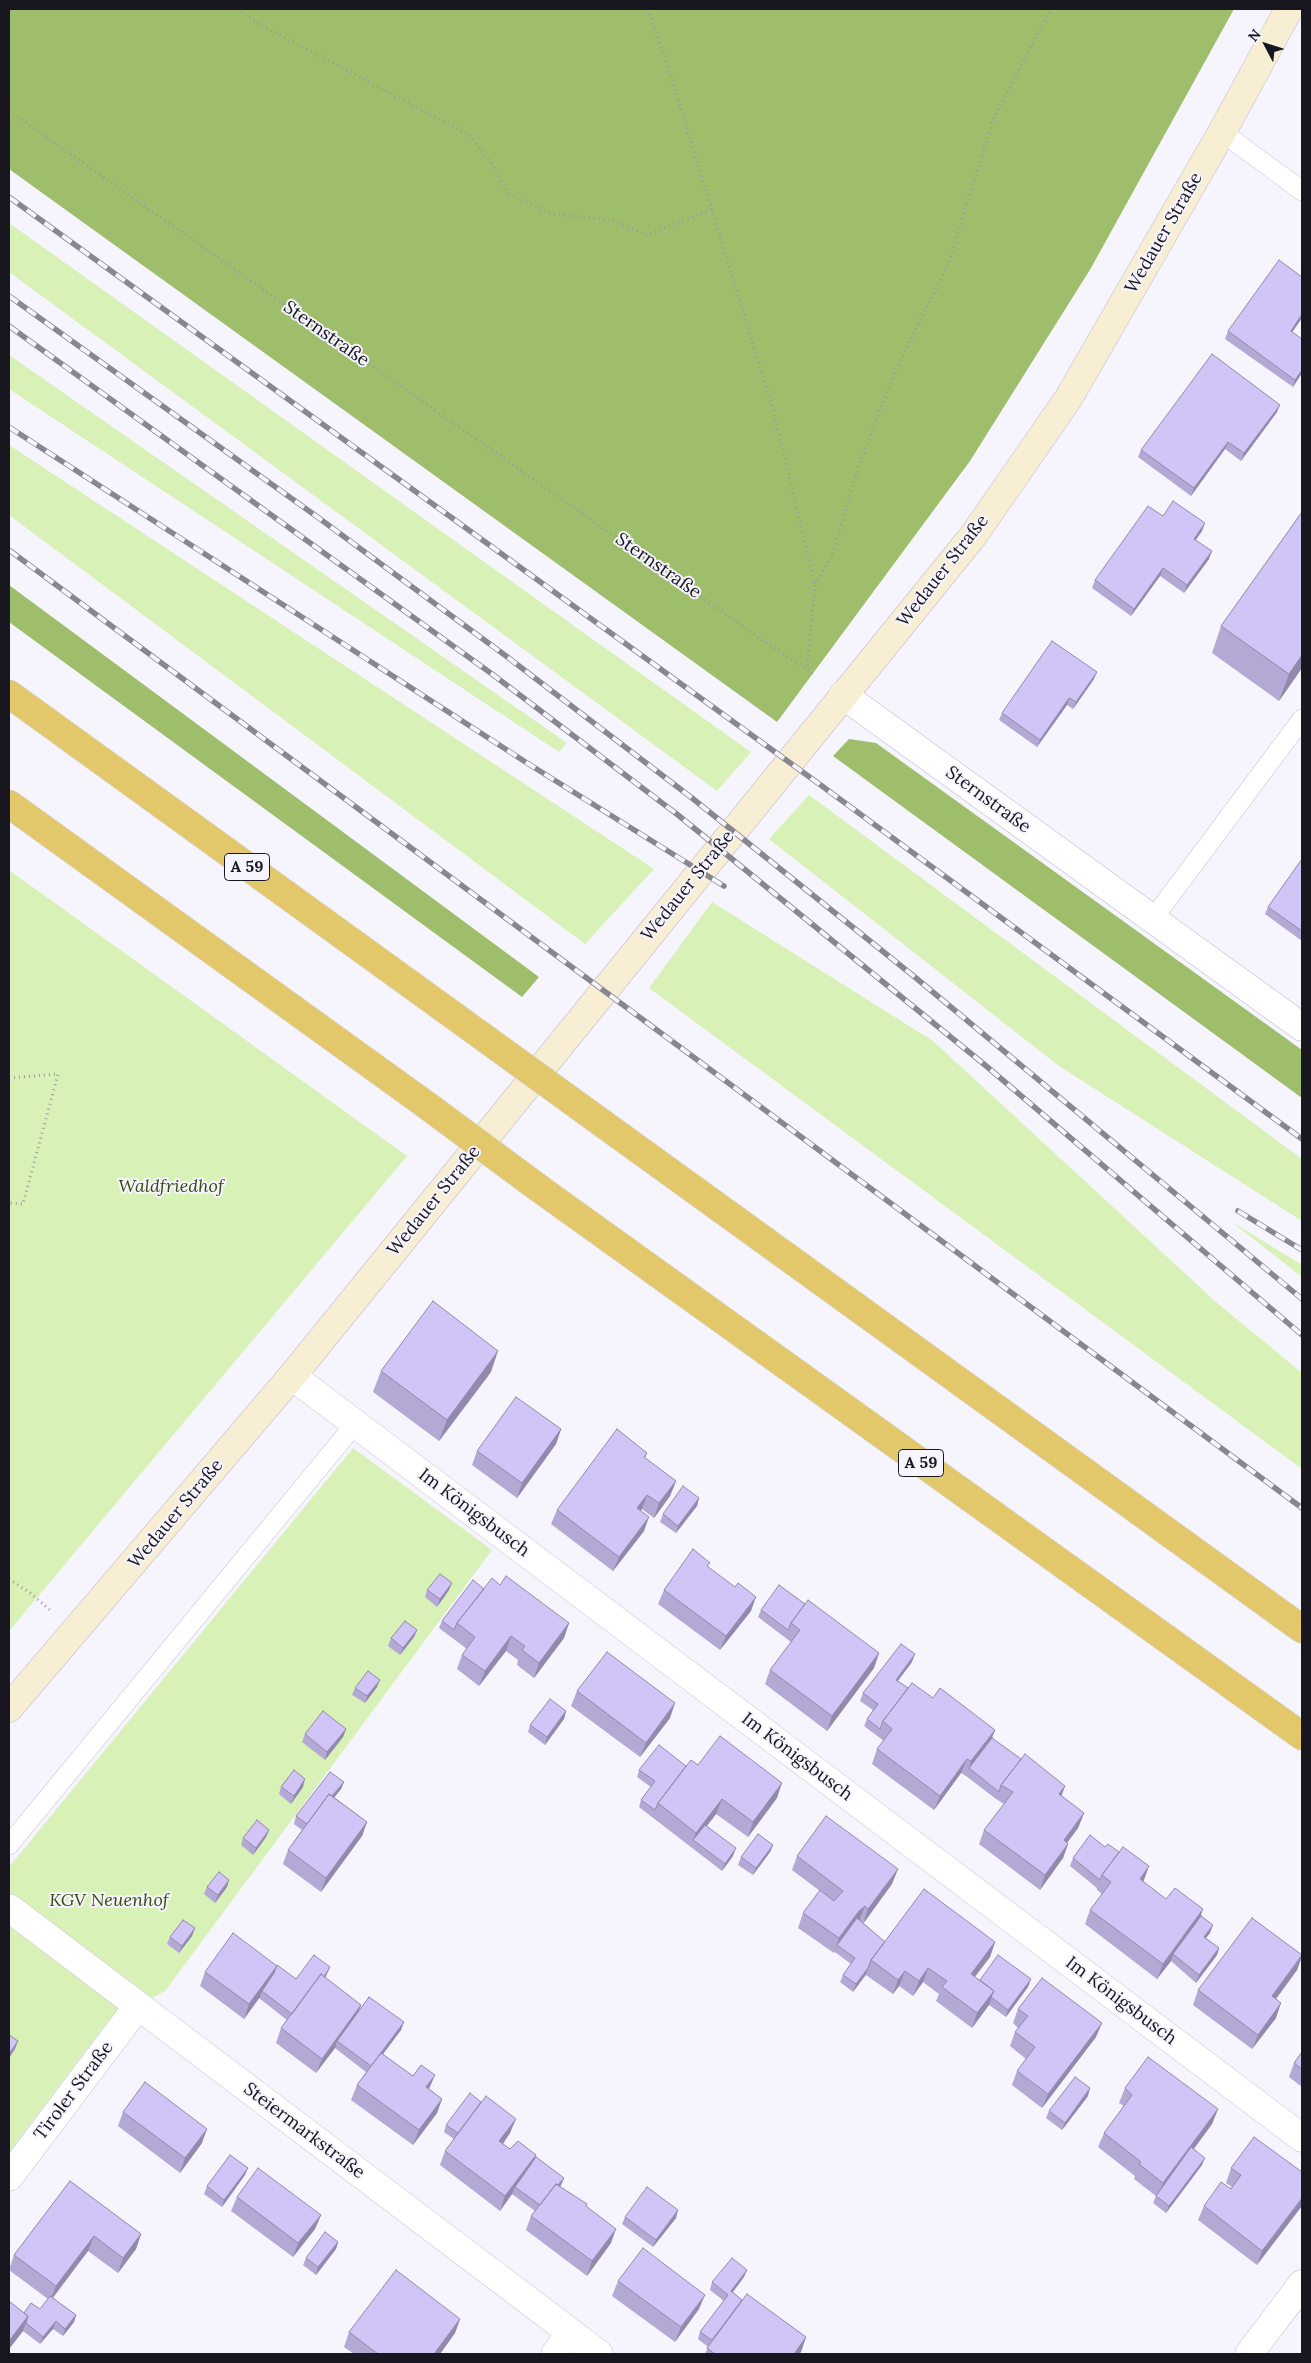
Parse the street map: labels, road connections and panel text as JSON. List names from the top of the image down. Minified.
{"streets":{"highway":["A 59"],"street":["Wedauer Straße","Sternstraße","Im Königsbusch","Tiroler Straße","Steiermarkstraße"]},"crossings":[["Wedauer Straße","Sternstraße"],["Wedauer Straße","Im Königsbusch"],["Tiroler Straße","Steiermarkstraße"]],"parks":["Waldfriedhof","KGV Neuenhof"],"north":"top left"}
